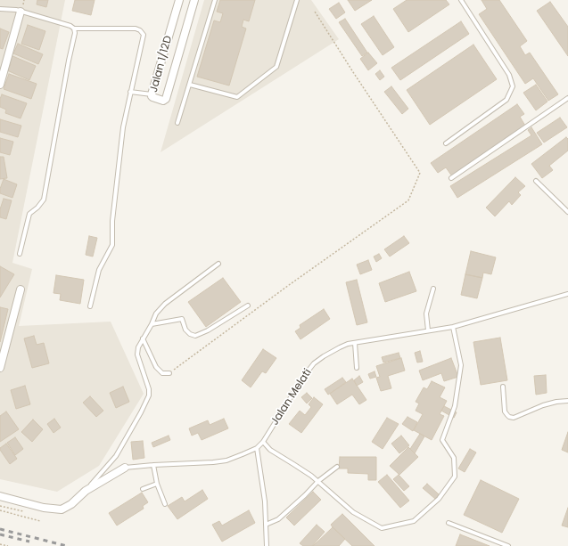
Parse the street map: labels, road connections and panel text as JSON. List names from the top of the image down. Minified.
{"streets":{"street":["Jalan 1/12D","Jalan Melati"]}}
